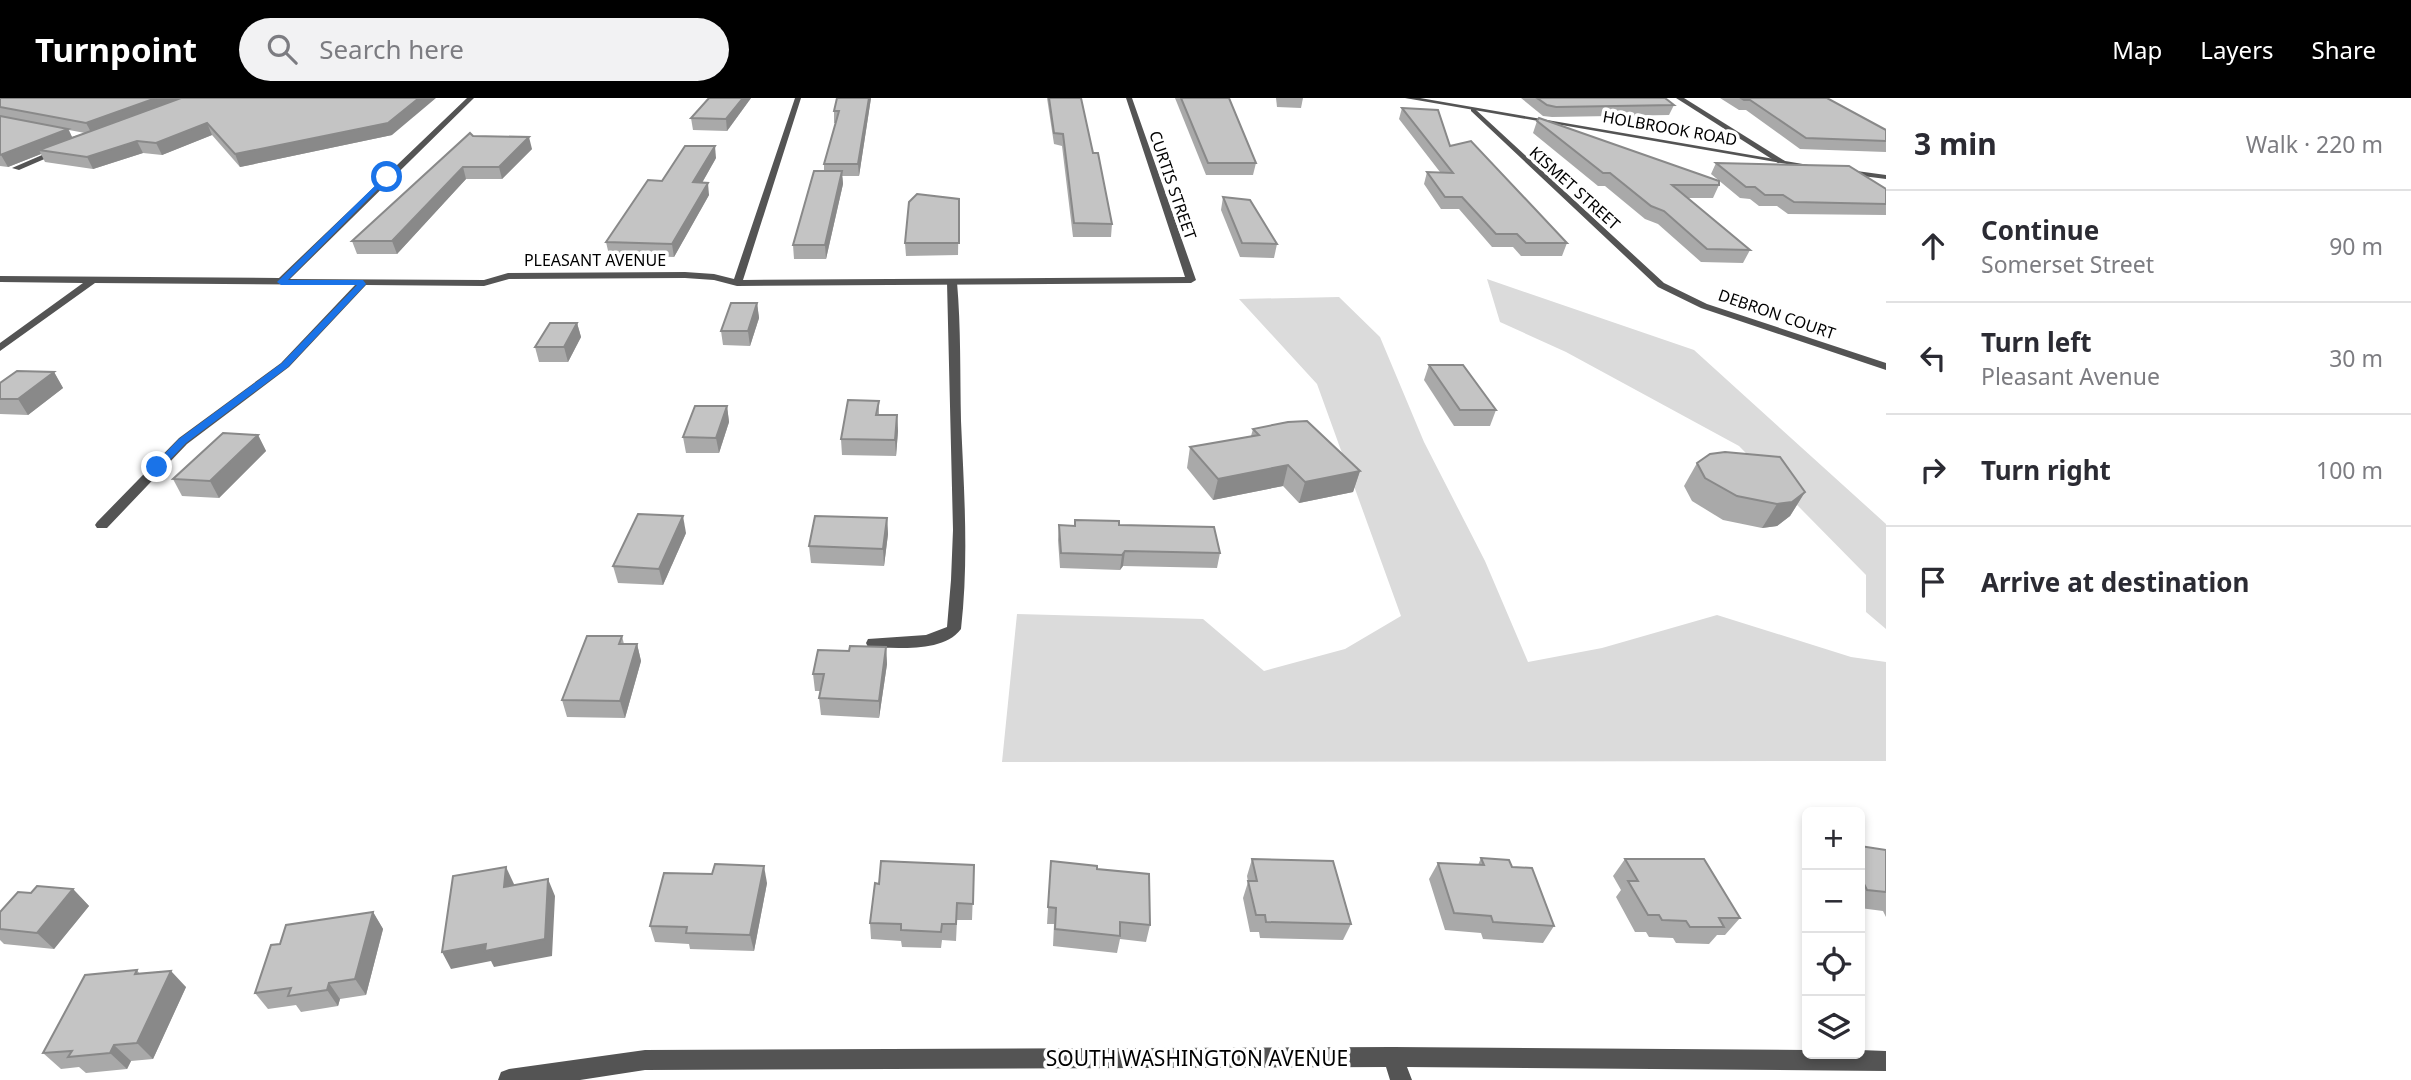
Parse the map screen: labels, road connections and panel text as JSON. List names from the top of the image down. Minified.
{"streets":{"street":["HOLBROOK ROAD","CURTIS STREET","KISMET STREET","PLEASANT AVENUE","DEBRON COURT","SOUTH WASHINGTON AVENUE"]},"crossings":[["HOLBROOK ROAD","KISMET STREET"],["CURTIS STREET","PLEASANT AVENUE"],["KISMET STREET","DEBRON COURT"]],"page":{"header":"Turnpoint","search":"Search here","nav":["Map","Layers","Share"],"heading":["3 min","Walk · 220 m"],"list":[["Continue","Somerset Street","90 m"],["Turn left","Pleasant Avenue","30 m"],["Turn right","100 m"],"Arrive at destination"],"map_buttons":["+","−"]}}
